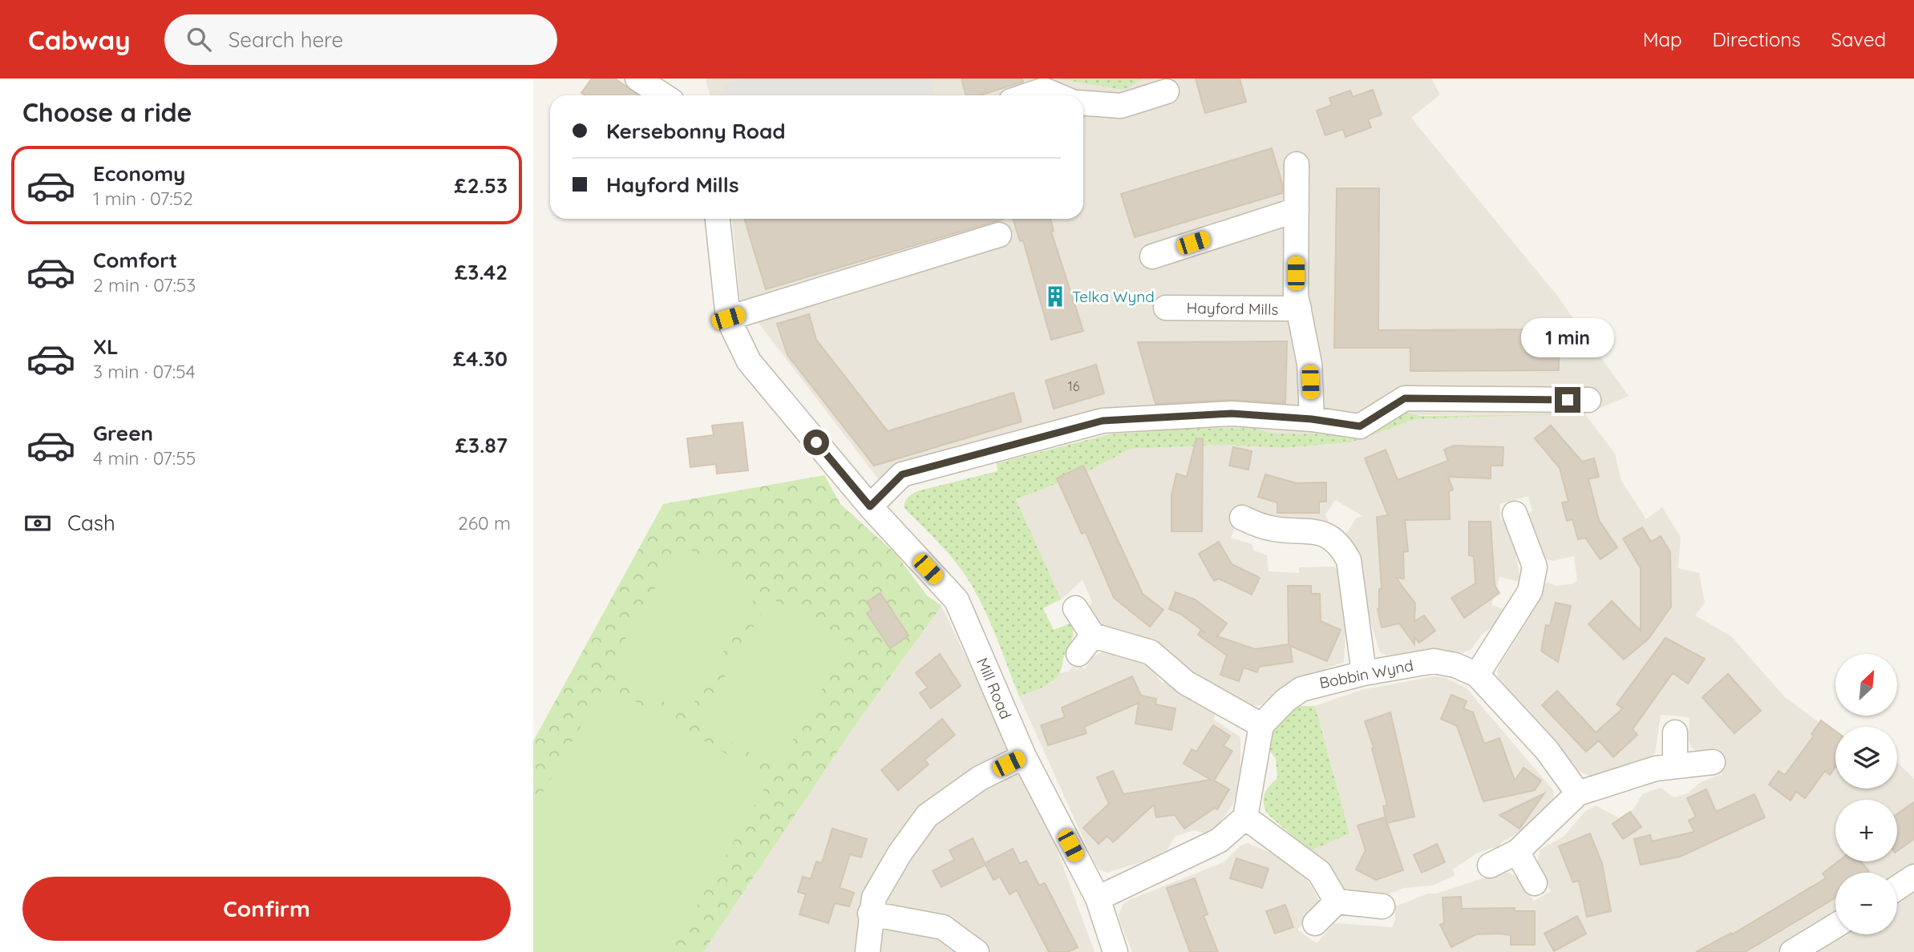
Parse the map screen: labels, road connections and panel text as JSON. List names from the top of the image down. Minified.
{"streets":{"street":["Hayford Mills","Bobbin Wynd","Mill Road"]},"places":{"building":["Telka Wynd"]},"house_numbers":["16"],"north":"top right","page":{"header":"Cabway","search":"Search here","nav":["Map","Directions","Saved"],"heading":"Choose a ride","banner":["Kersebonny Road","Hayford Mills"],"list":[{"name":"Economy","note":"1 min · 07:52","value":"£2.53"},{"name":"Comfort","note":"2 min · 07:53","value":"£3.42"},{"name":"XL","note":"3 min · 07:54","value":"£4.30"},{"name":"Green","note":"4 min · 07:55","value":"£3.87"}],"bubble":"1 min","pay":["Cash","260 m"],"map_buttons":["+","−"],"buttons":"Confirm"}}
